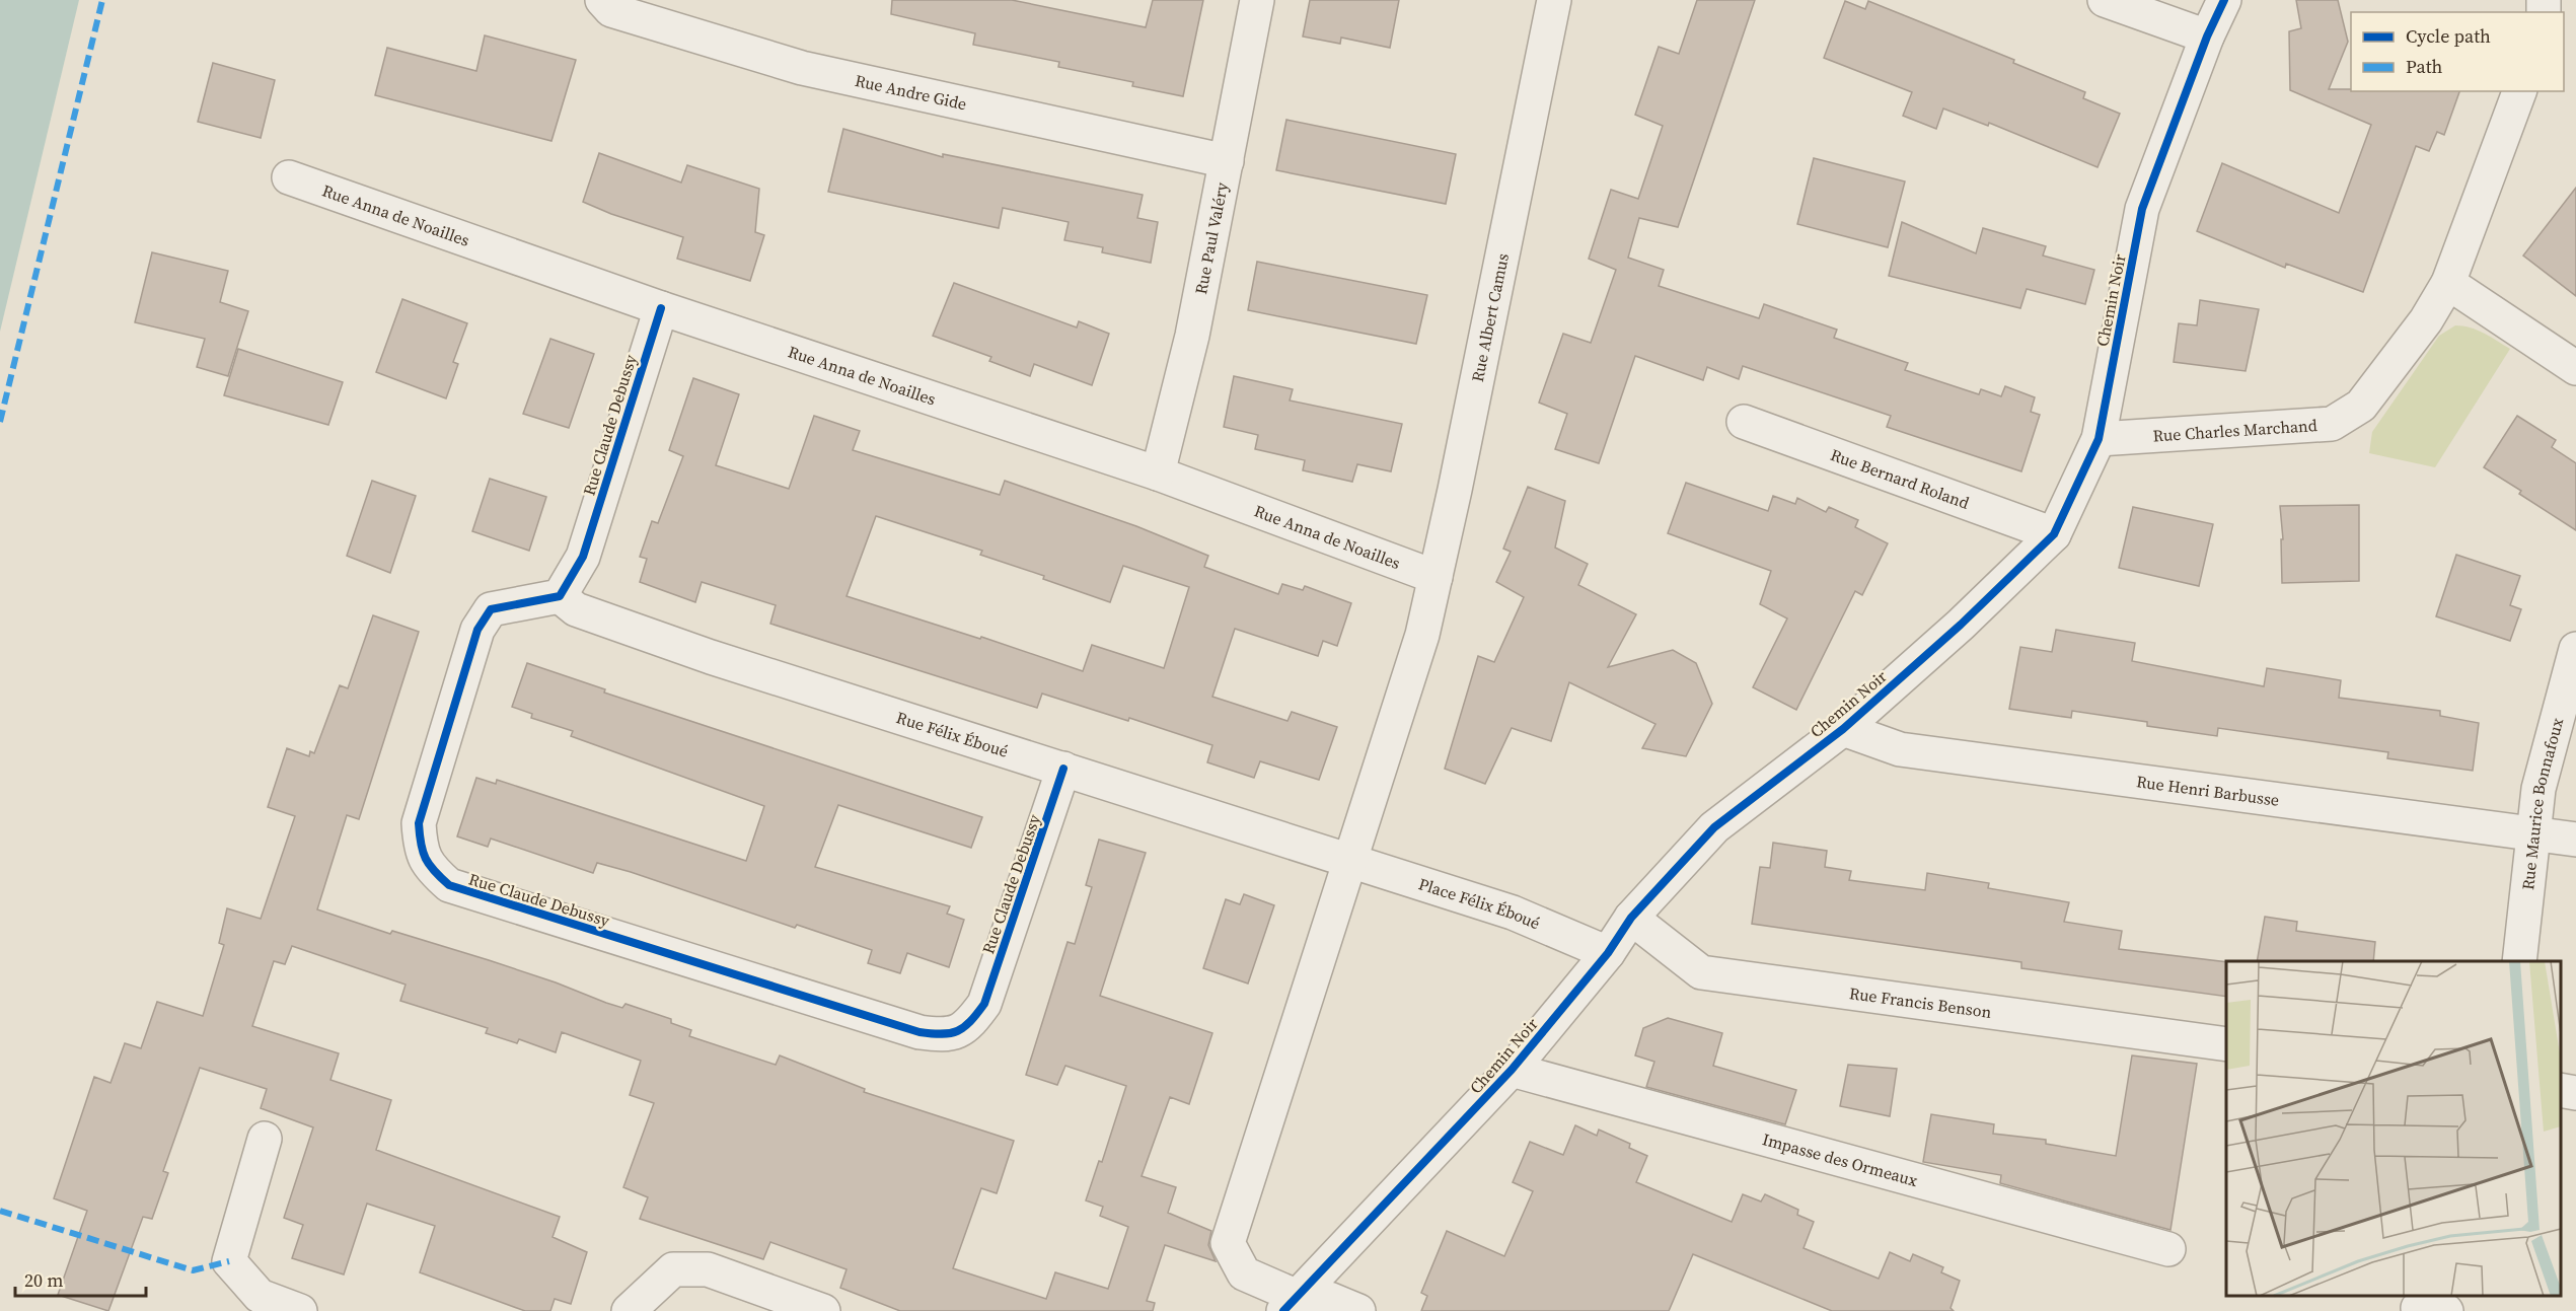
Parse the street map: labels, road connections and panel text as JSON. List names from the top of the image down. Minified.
{"streets":{"street":["Rue Andre Gide","Rue Anna de Noailles","Rue Paul Valéry","Chemin Noir","Rue Albert Camus","Rue Claude Debussy","Rue Charles Marchand","Rue Bernard Roland","Rue Félix Éboué","Rue Henri Barbusse","Rue Maurice Bonnafoux","Place Félix Éboué","Rue Francis Benson","Impasse des Ormeaux"]},"crossings":[["Rue Andre Gide","Rue Paul Valéry"],["Rue Anna de Noailles","Rue Paul Valéry"],["Rue Anna de Noailles","Rue Albert Camus"],["Rue Anna de Noailles","Rue Claude Debussy"],["Chemin Noir","Rue Albert Camus"],["Chemin Noir","Rue Charles Marchand"],["Chemin Noir","Rue Bernard Roland"],["Chemin Noir","Rue Henri Barbusse"],["Chemin Noir","Place Félix Éboué"],["Chemin Noir","Rue Francis Benson"],["Chemin Noir","Impasse des Ormeaux"],["Rue Albert Camus","Rue Félix Éboué"],["Rue Albert Camus","Place Félix Éboué"],["Rue Claude Debussy","Rue Félix Éboué"],["Rue Félix Éboué","Place Félix Éboué"],["Rue Henri Barbusse","Rue Maurice Bonnafoux"]],"legend":["Cycle path","Path"],"scale_bar":"20 m"}
